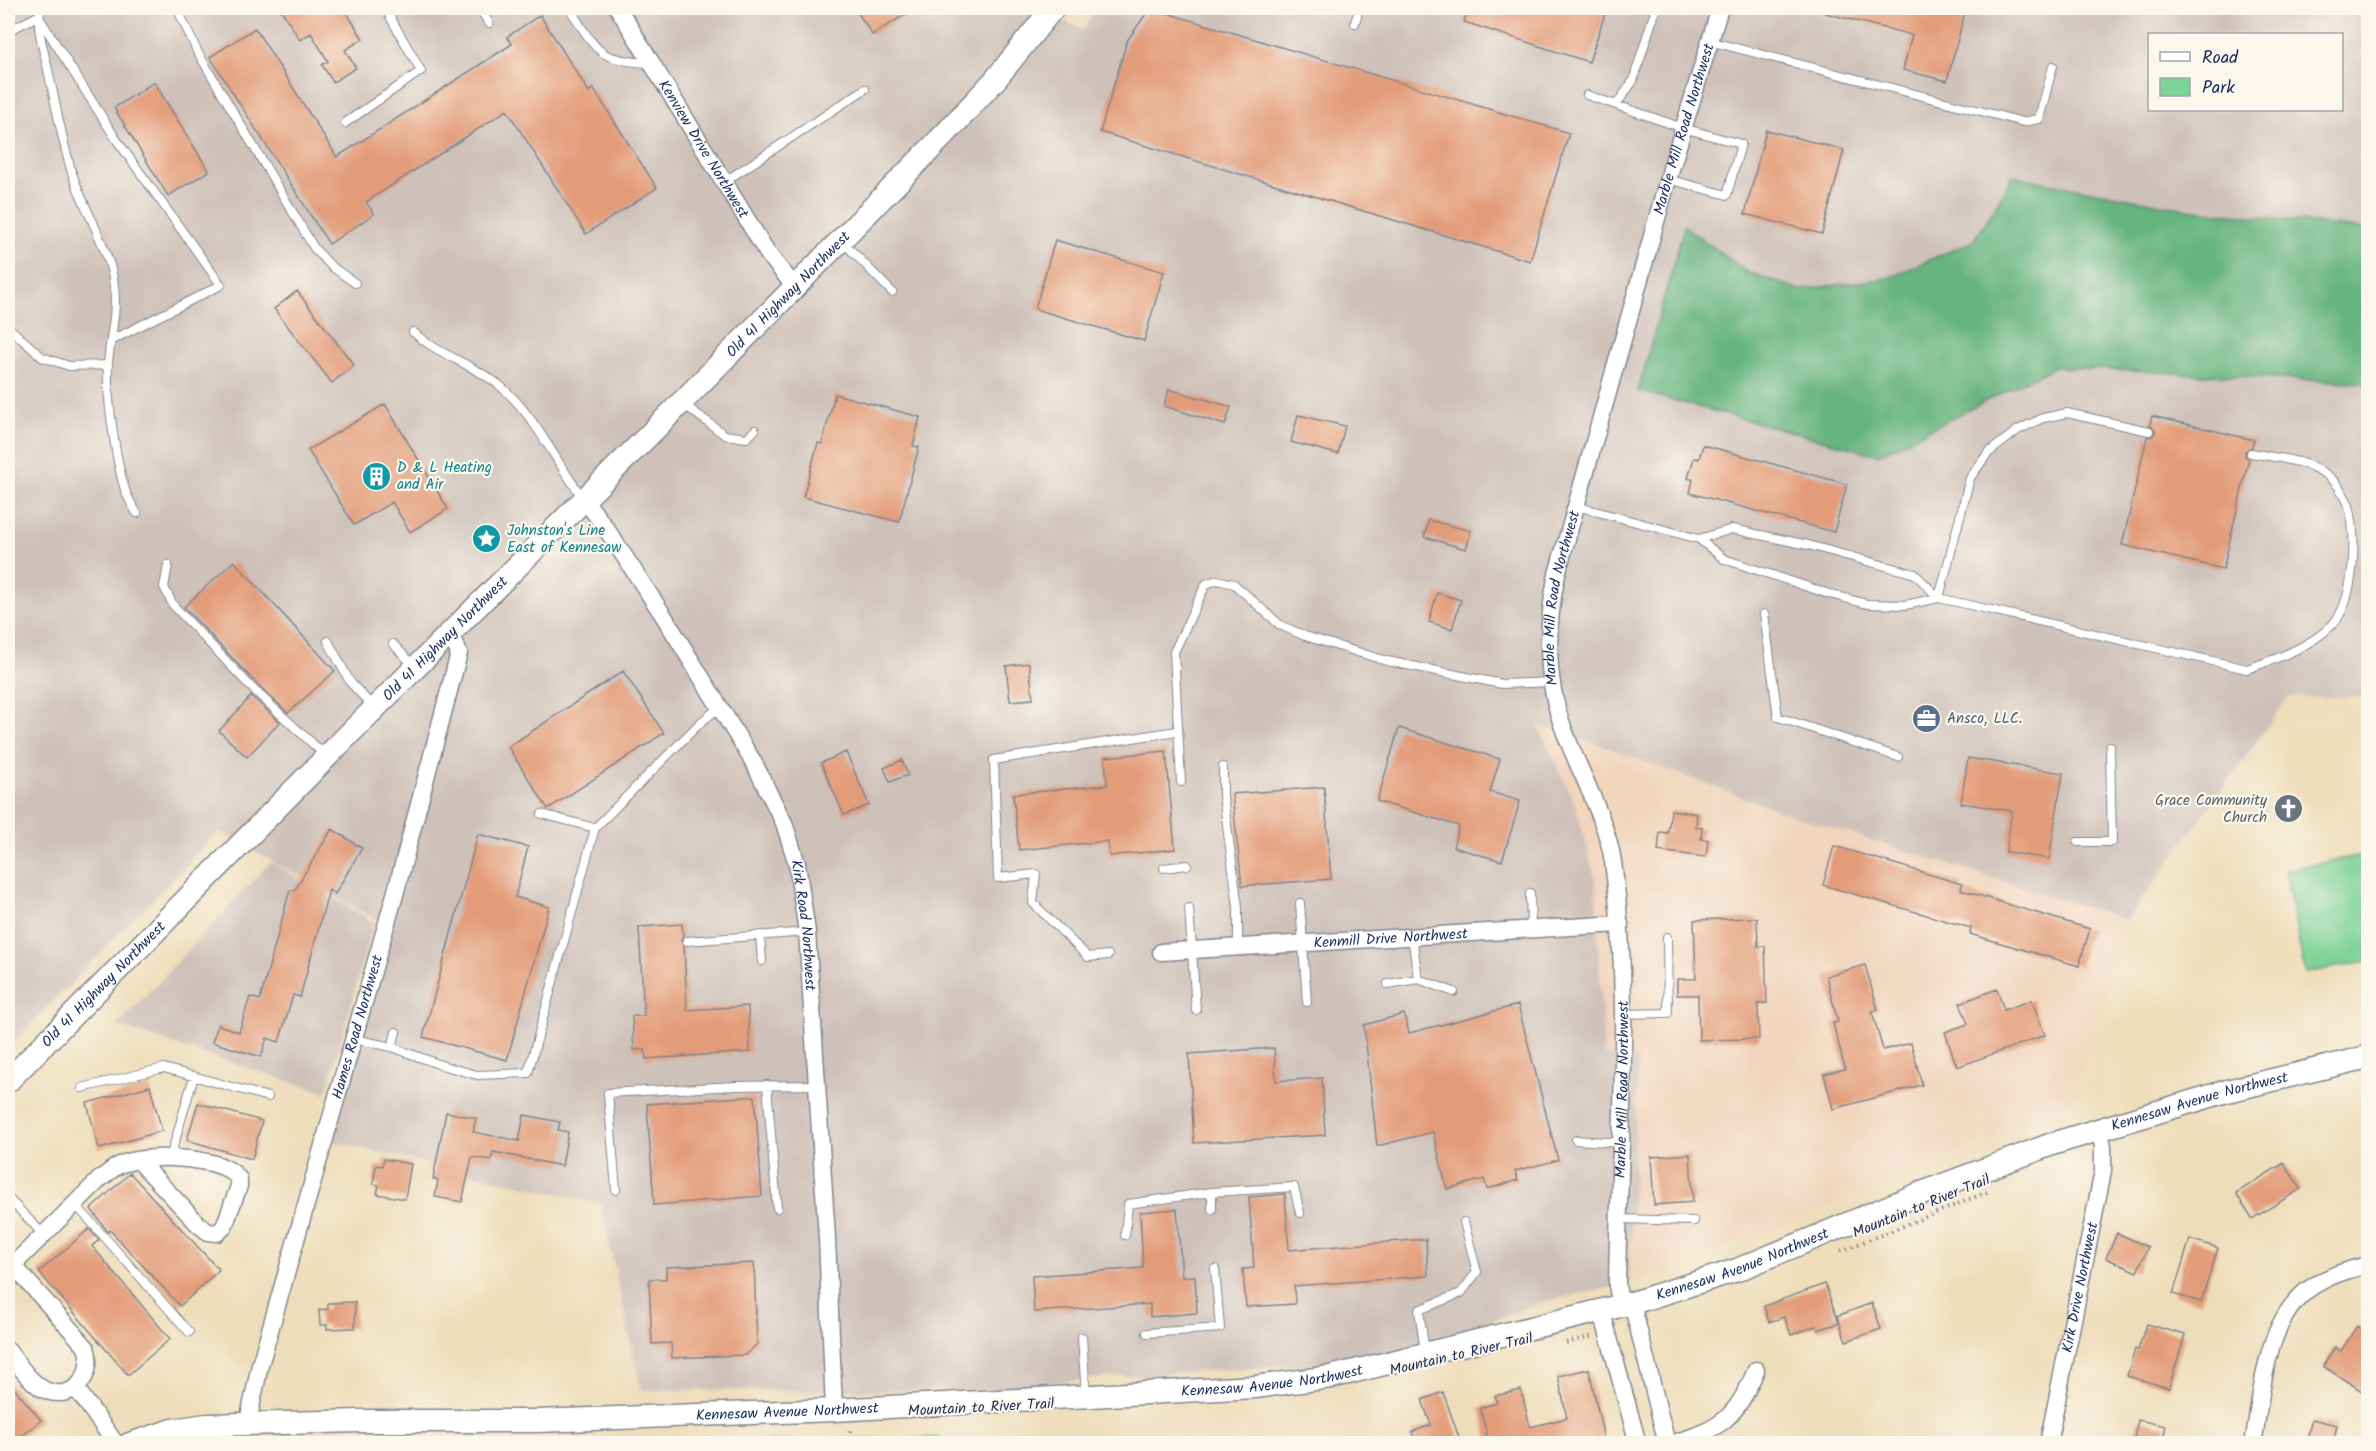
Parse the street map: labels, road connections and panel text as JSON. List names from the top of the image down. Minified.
{"streets":{"street":["Marble Mill Road Northwest","Kenview Drive Northwest","Old 41 Highway Northwest","Kirk Road Northwest","Kenmill Drive Northwest","Hames Road Northwest","Kennesaw Avenue Northwest","Kirk Drive Northwest"],"path":["Mountain to River Trail"]},"crossings":[["Marble Mill Road Northwest","Kenmill Drive Northwest"],["Marble Mill Road Northwest","Kennesaw Avenue Northwest"],["Kenview Drive Northwest","Old 41 Highway Northwest"],["Old 41 Highway Northwest","Kirk Road Northwest"],["Old 41 Highway Northwest","Hames Road Northwest"],["Kirk Road Northwest","Kennesaw Avenue Northwest"],["Hames Road Northwest","Kennesaw Avenue Northwest"],["Kennesaw Avenue Northwest","Kirk Drive Northwest"]],"places":{"building":["D & L Heating and Air"],"place":["Johnston's Line East of Kennesaw"],"office":["Ansco, LLC."],"church":["Grace Community Church"]},"legend":["Road","Park"]}
